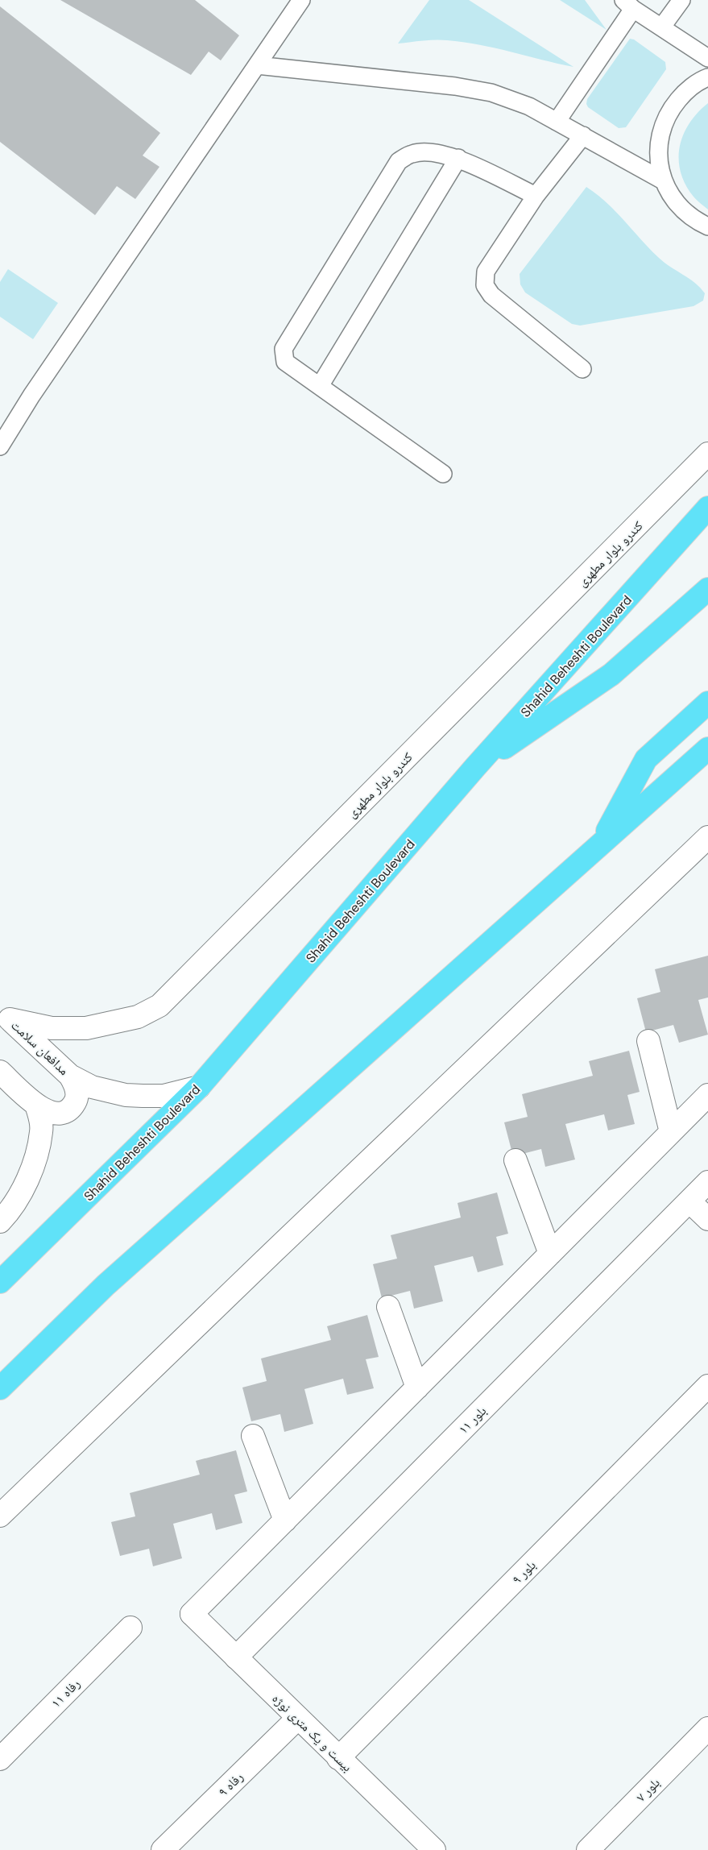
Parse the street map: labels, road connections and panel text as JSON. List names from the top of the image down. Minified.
{"streets":{"highway":["Shahid Beheshti Boulevard"],"street":["کندرو بلوار مطهری","مدافعان سلامت","بلور ۱۱","بلور ۹","رفاه ۱۱","بیست و یک متری نوژه","رفاه ۹","بلور ۷"]},"crossings":[["کندرو بلوار مطهری","مدافعان سلامت"],["Shahid Beheshti Boulevard","مدافعان سلامت"],["بلور ۱۱","بیست و یک متری نوژه"],["بلور ۹","بیست و یک متری نوژه"],["بیست و یک متری نوژه","رفاه ۹"]]}
